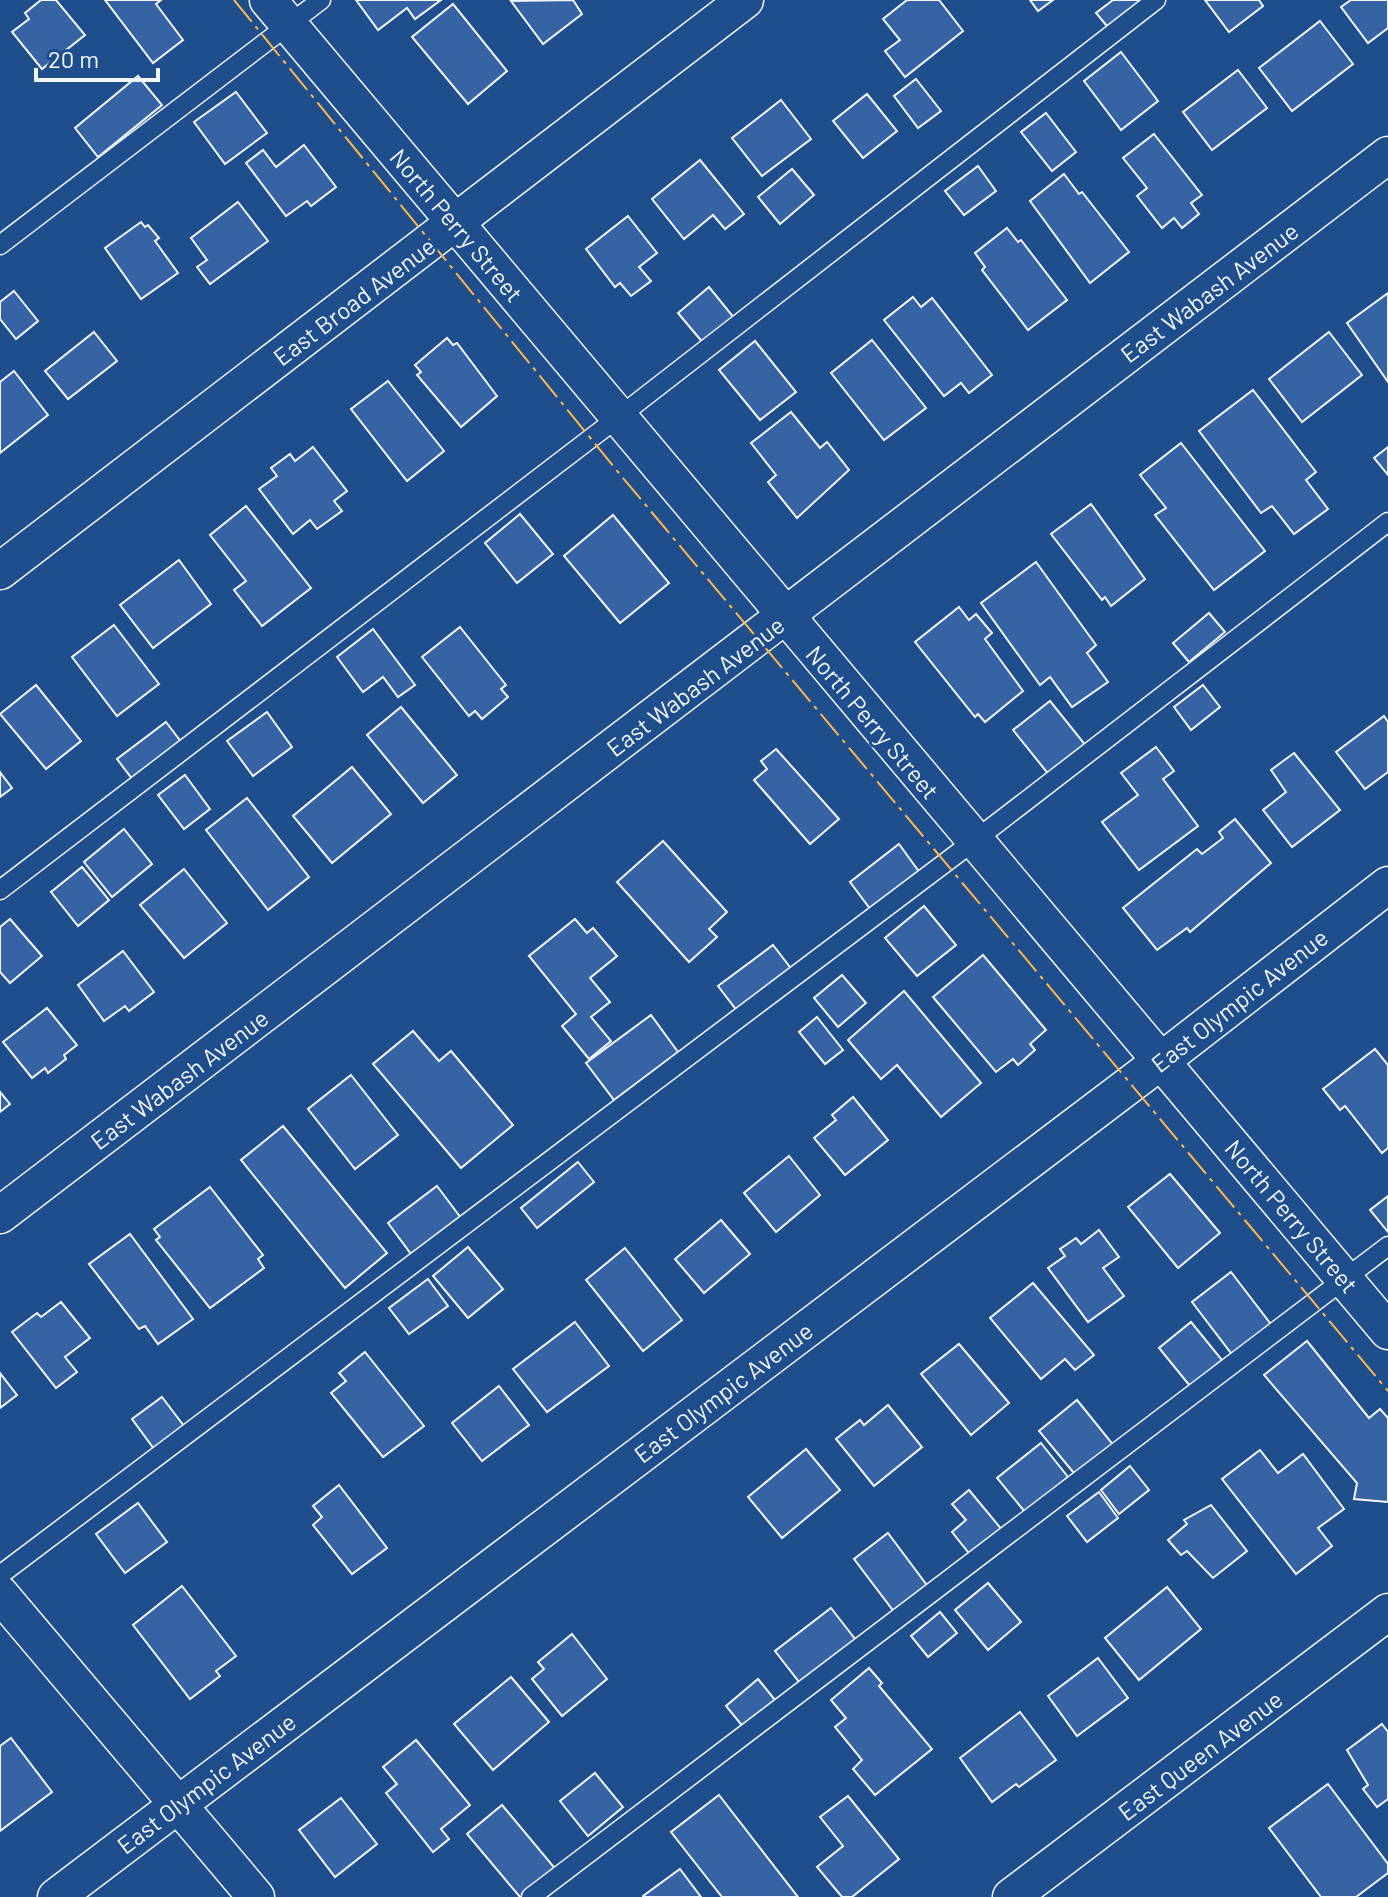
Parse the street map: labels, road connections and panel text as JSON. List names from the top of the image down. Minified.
{"streets":{"street":["North Perry Street","East Wabash Avenue","East Broad Avenue","East Olympic Avenue","East Queen Avenue"]},"crossings":[["North Perry Street","East Wabash Avenue"],["North Perry Street","East Broad Avenue"],["North Perry Street","East Olympic Avenue"]],"scale_bar":"20 m"}
